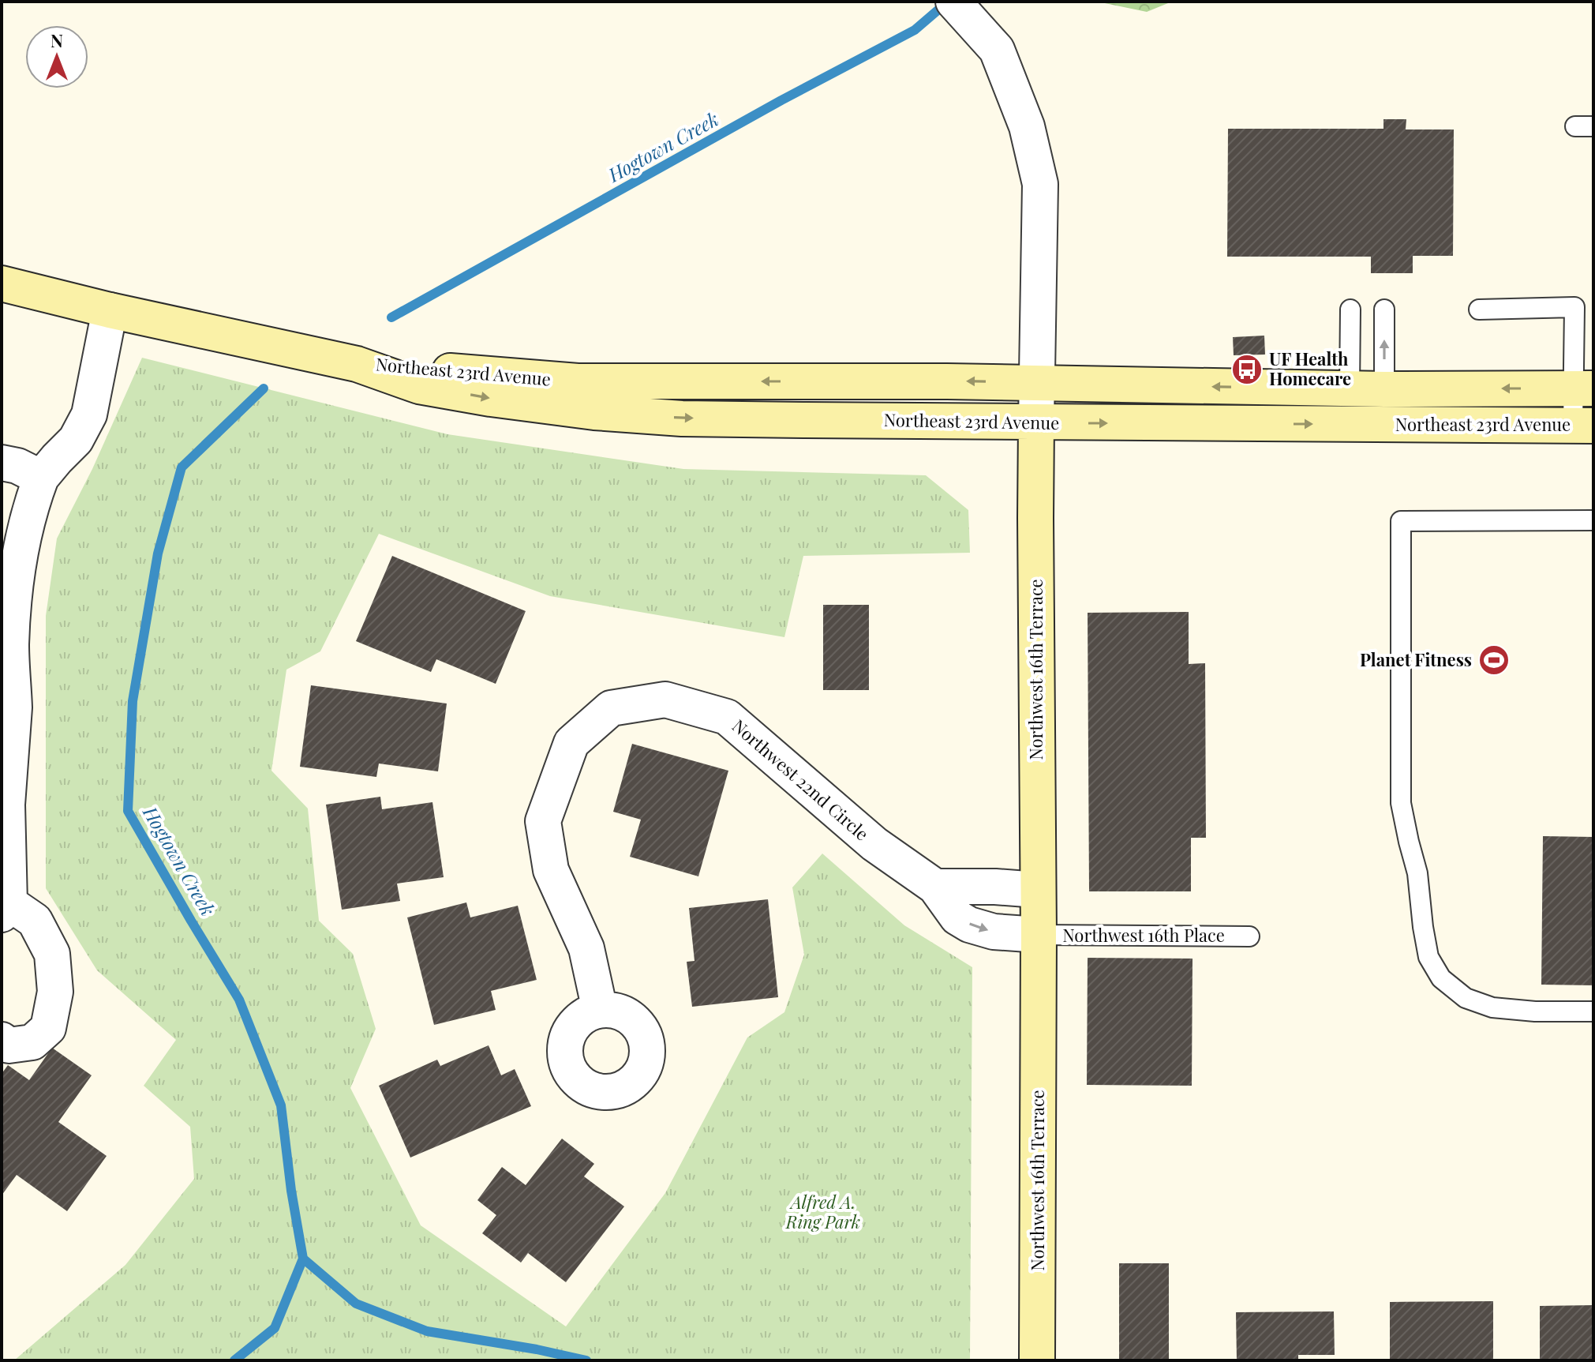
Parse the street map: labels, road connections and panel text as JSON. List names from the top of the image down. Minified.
{"streets":{"street":["Northeast 23rd Avenue","Northwest 16th Terrace","Northwest 22nd Circle"],"lane":["Northwest 16th Place"]},"crossings":[["Northeast 23rd Avenue","Northwest 16th Terrace"],["Northwest 16th Terrace","Northwest 22nd Circle"],["Northwest 16th Terrace","Northwest 16th Place"],["Northwest 22nd Circle","Northwest 16th Place"]],"water":["Hogtown Creek"],"parks":["Alfred A. Ring Park"],"places":{"bus stop":["UF Health Homecare"],"sports":["Planet Fitness"]},"north":"top"}
